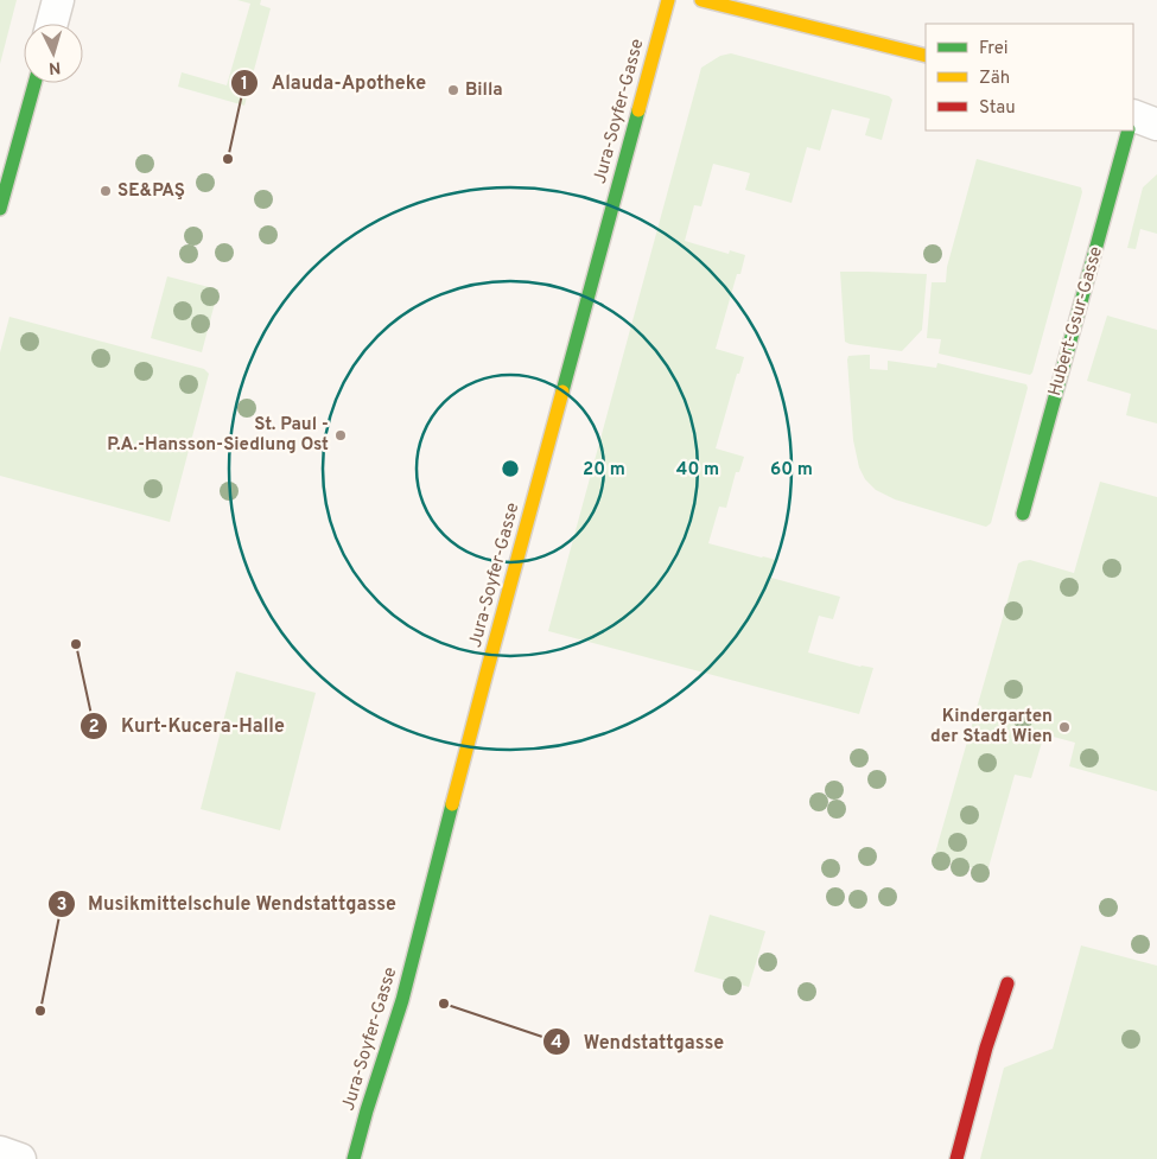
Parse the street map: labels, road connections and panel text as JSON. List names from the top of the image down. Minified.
{"streets":{"street":["Jura-Soyfer-Gasse","Hubert-Gsur-Gasse"]},"places":["Billa","Alauda-Apotheke","SE&PAŞ","St. Paul - P.A.-Hansson-Siedlung Ost","Kurt-Kucera-Halle","Kindergarten der Stadt Wien","Wendstattgasse","Musikmittelschule Wendstattgasse"],"legend":["Frei","Zäh","Stau"],"north":"bottom","rings":["20 m","40 m","60 m"]}
